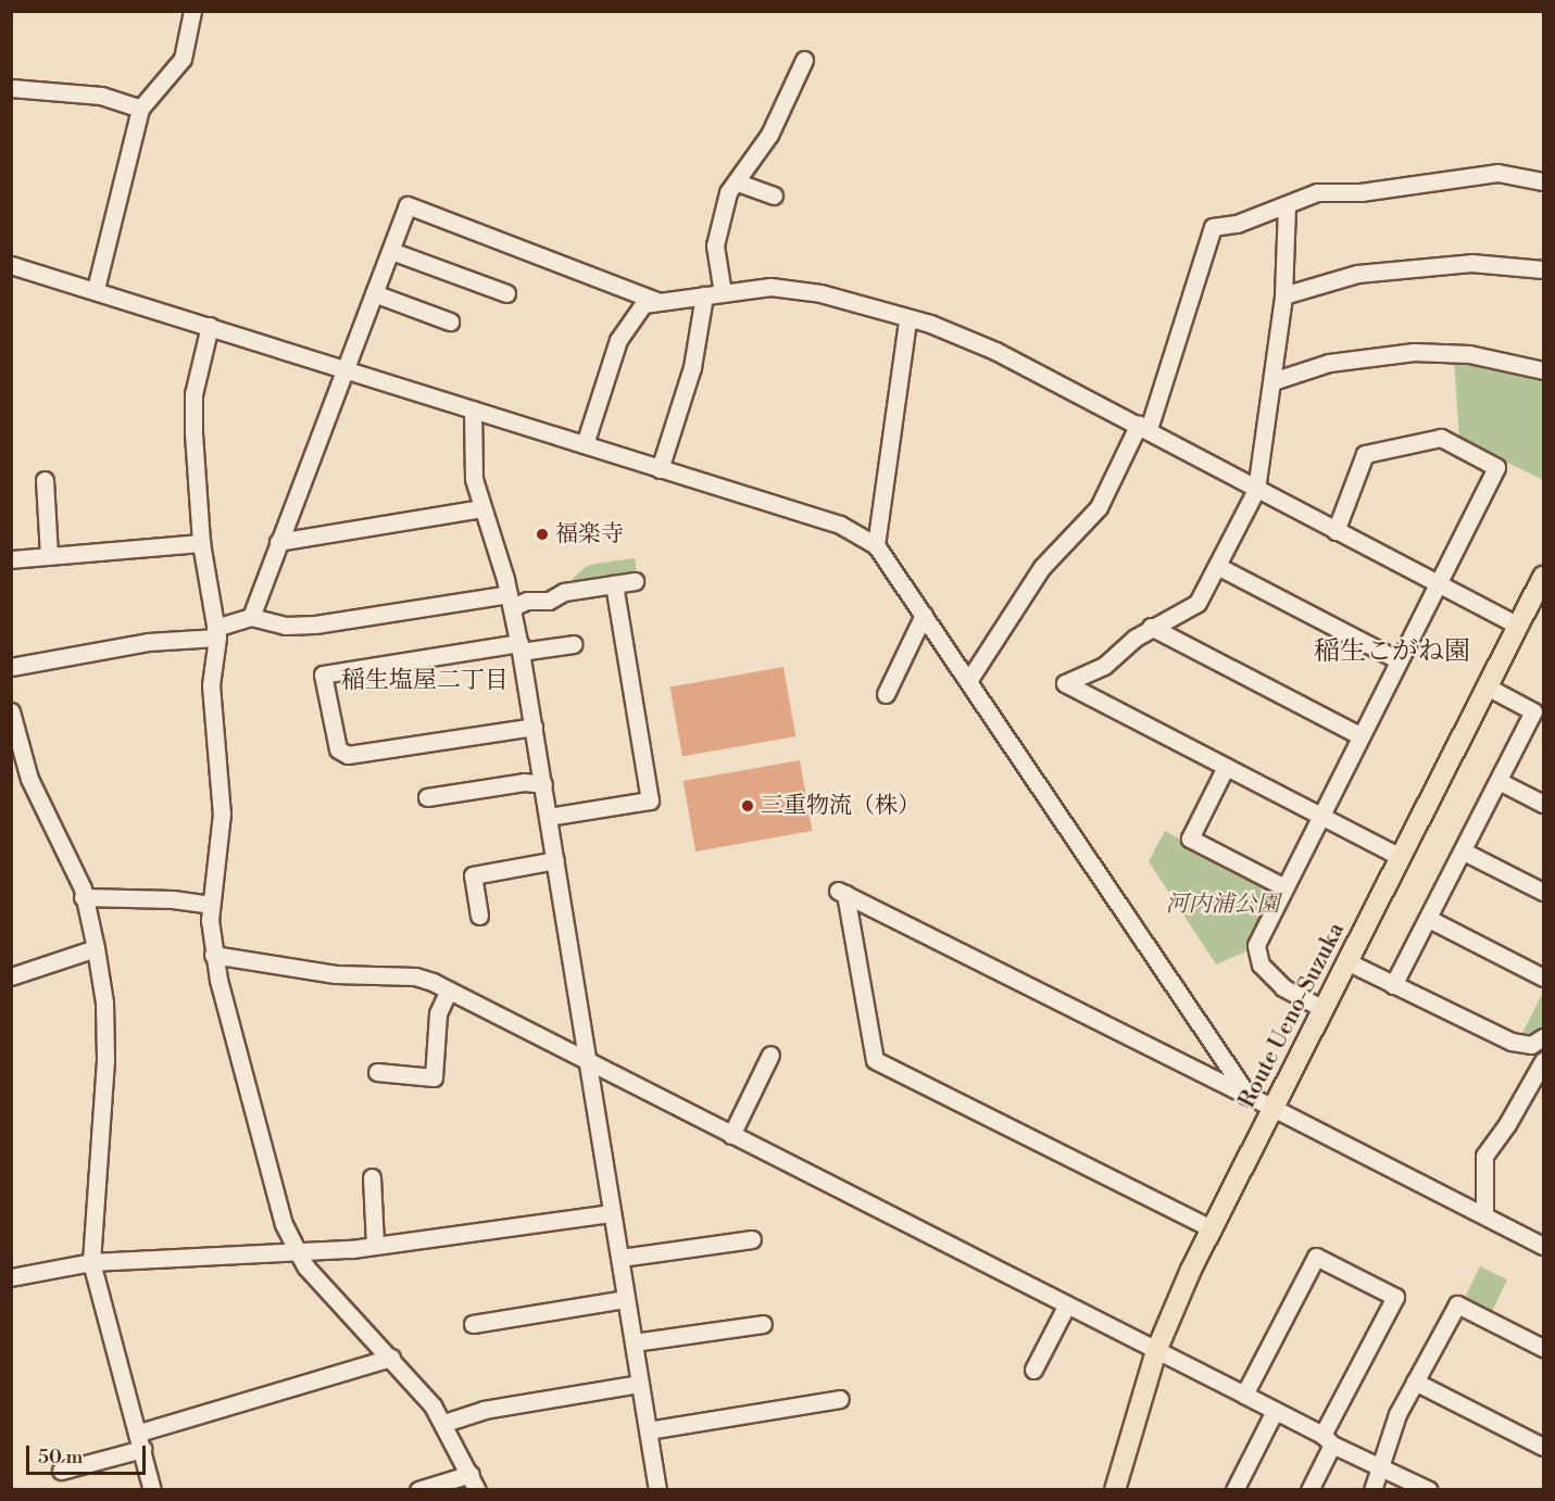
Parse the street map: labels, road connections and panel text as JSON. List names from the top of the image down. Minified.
{"streets":{"main road":["Route Ueno-Suzuka"]},"districts":["稲生こがね園","稲生塩屋二丁目"],"parks":["河内浦公園"],"places":["福楽寺","三重物流（株）"],"scale_bar":"50 m"}
